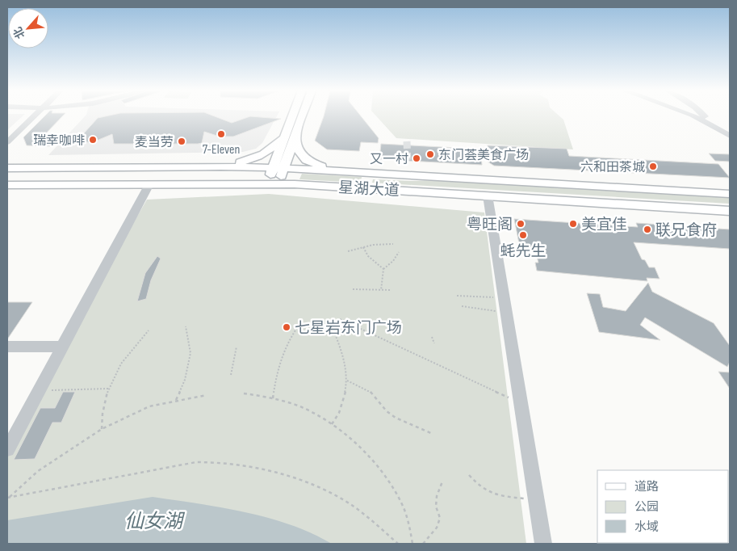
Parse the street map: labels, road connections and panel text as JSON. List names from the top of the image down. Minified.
{"streets":{"main road":["星湖大道"]},"water":["仙女湖"],"places":["7-Eleven","瑞幸咖啡","麦当劳","东门荟美食广场","又一村","六和田茶城","粤旺阁","美宜佳","联兄食府","蚝先生","七星岩东门广场"],"legend":["道路","公园","水域"],"north":"bottom left"}
